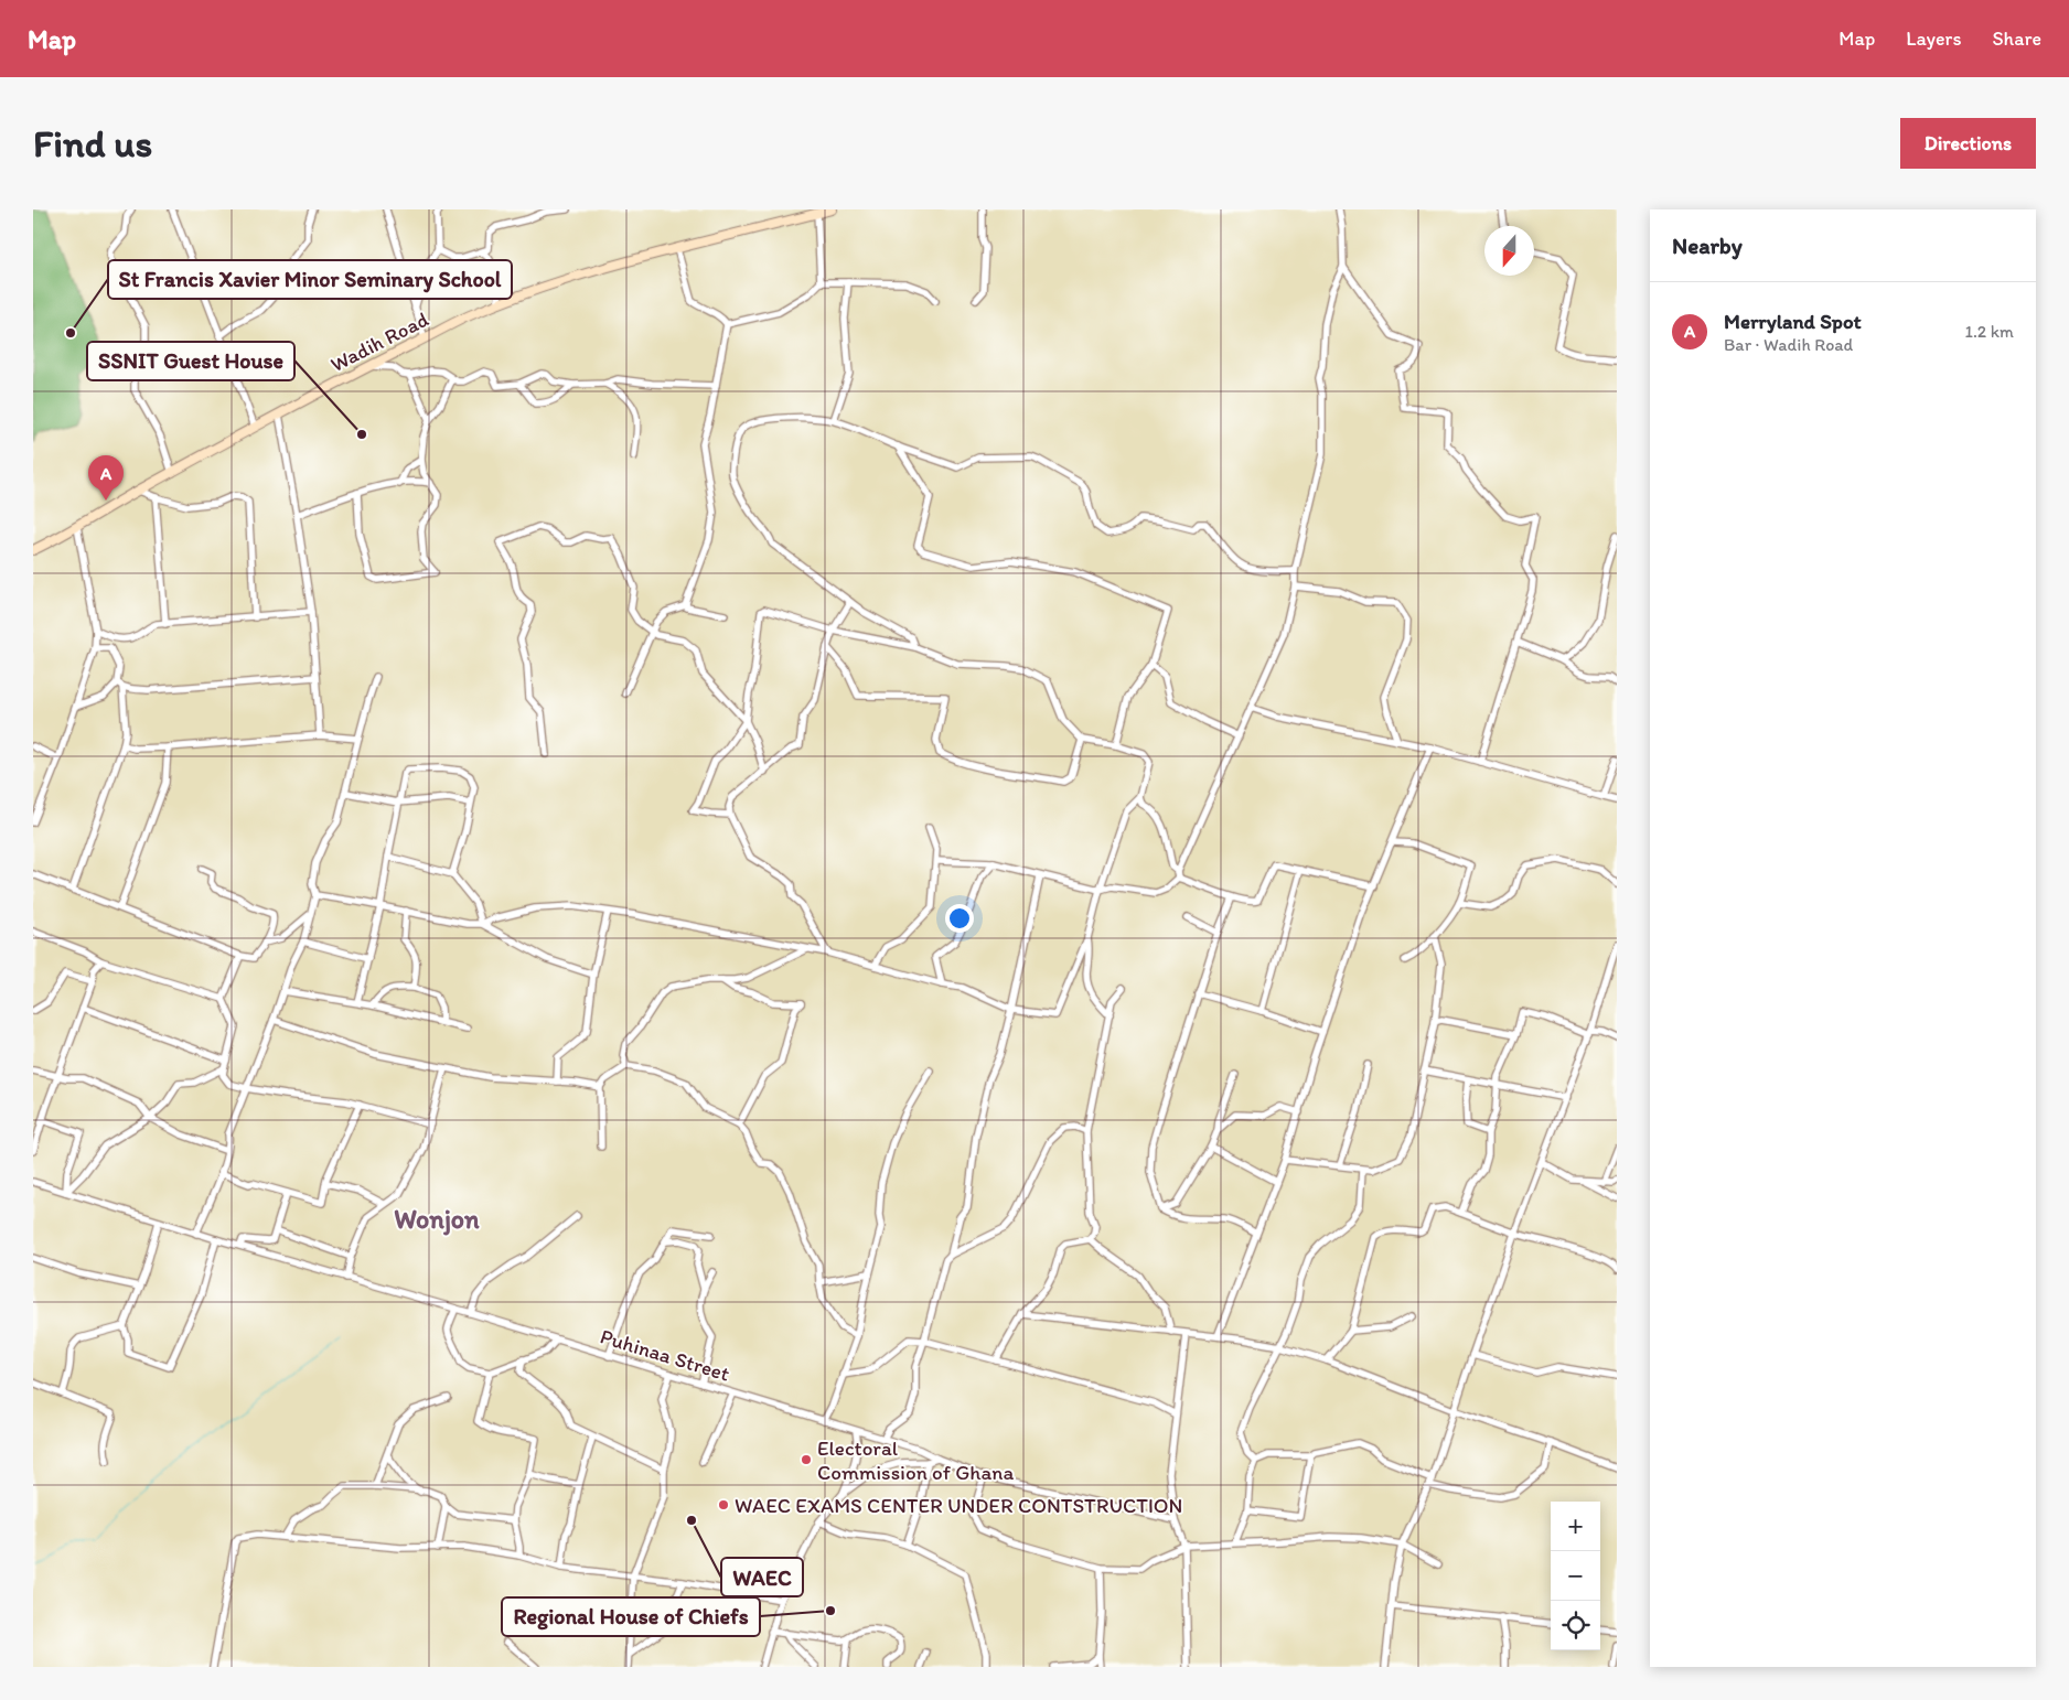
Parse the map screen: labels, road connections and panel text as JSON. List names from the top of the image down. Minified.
{"streets":{"street":["Wadih Road","Puhinaa Street"]},"districts":["Wonjon"],"places":["St Francis Xavier Minor Seminary School","SSNIT Guest House","Electoral Commission of Ghana","WAEC EXAMS CENTER UNDER CONTSTRUCTION","WAEC","Regional House of Chiefs"],"north":"bottom","page":{"header":"Map","nav":["Map","Layers","Share"],"buttons":"Directions","title":"Find us","heading":"Nearby","list":[{"mark":"A","name":"Merryland Spot","note":"Bar · Wadih Road","value":"1.2 km"}],"pins":"A","map_buttons":["+","−"]}}
